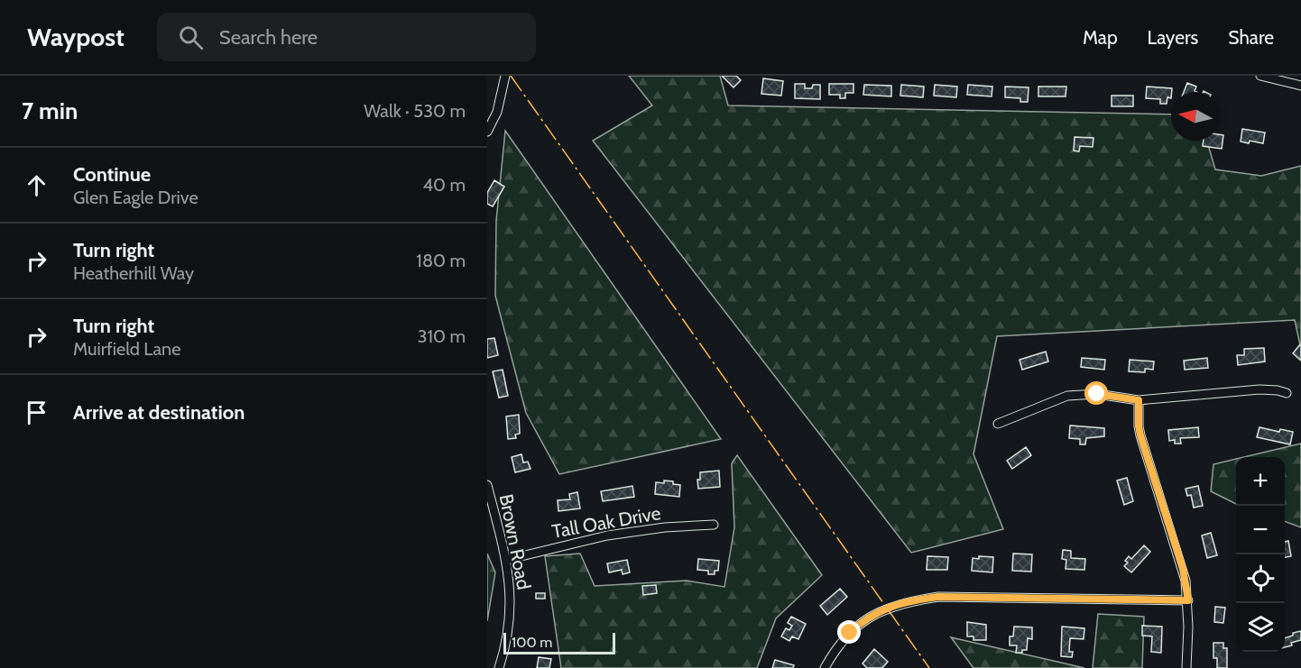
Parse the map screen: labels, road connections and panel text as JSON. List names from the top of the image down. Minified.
{"streets":{"street":["Tall Oak Drive","Brown Road"]},"crossings":[["Tall Oak Drive","Brown Road"]],"scale_bar":"100 m","north":"left","page":{"header":"Waypost","search":"Search here","nav":["Map","Layers","Share"],"heading":["7 min","Walk · 530 m"],"list":[["Continue","Glen Eagle Drive","40 m"],["Turn right","Heatherhill Way","180 m"],["Turn right","Muirfield Lane","310 m"],"Arrive at destination"],"map_buttons":["+","−"],"scale":"100 m"}}
